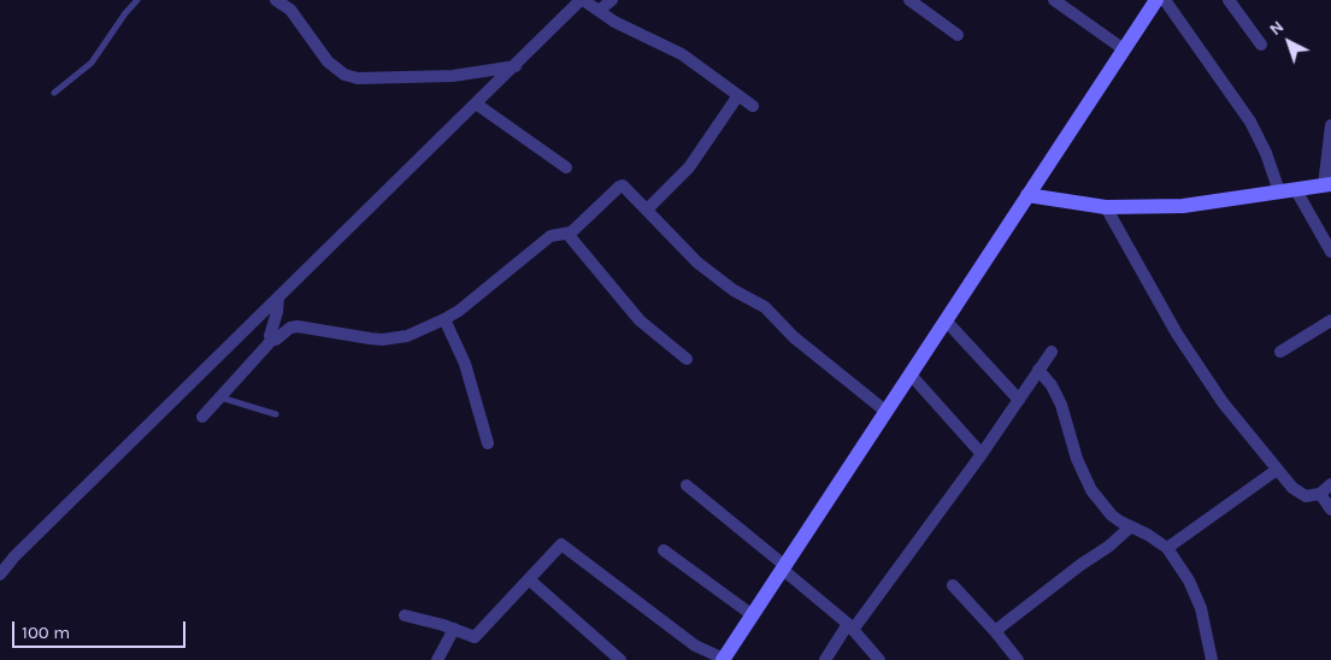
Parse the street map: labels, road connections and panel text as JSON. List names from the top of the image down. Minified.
{"scale_bar":"100 m","north":"top left"}
